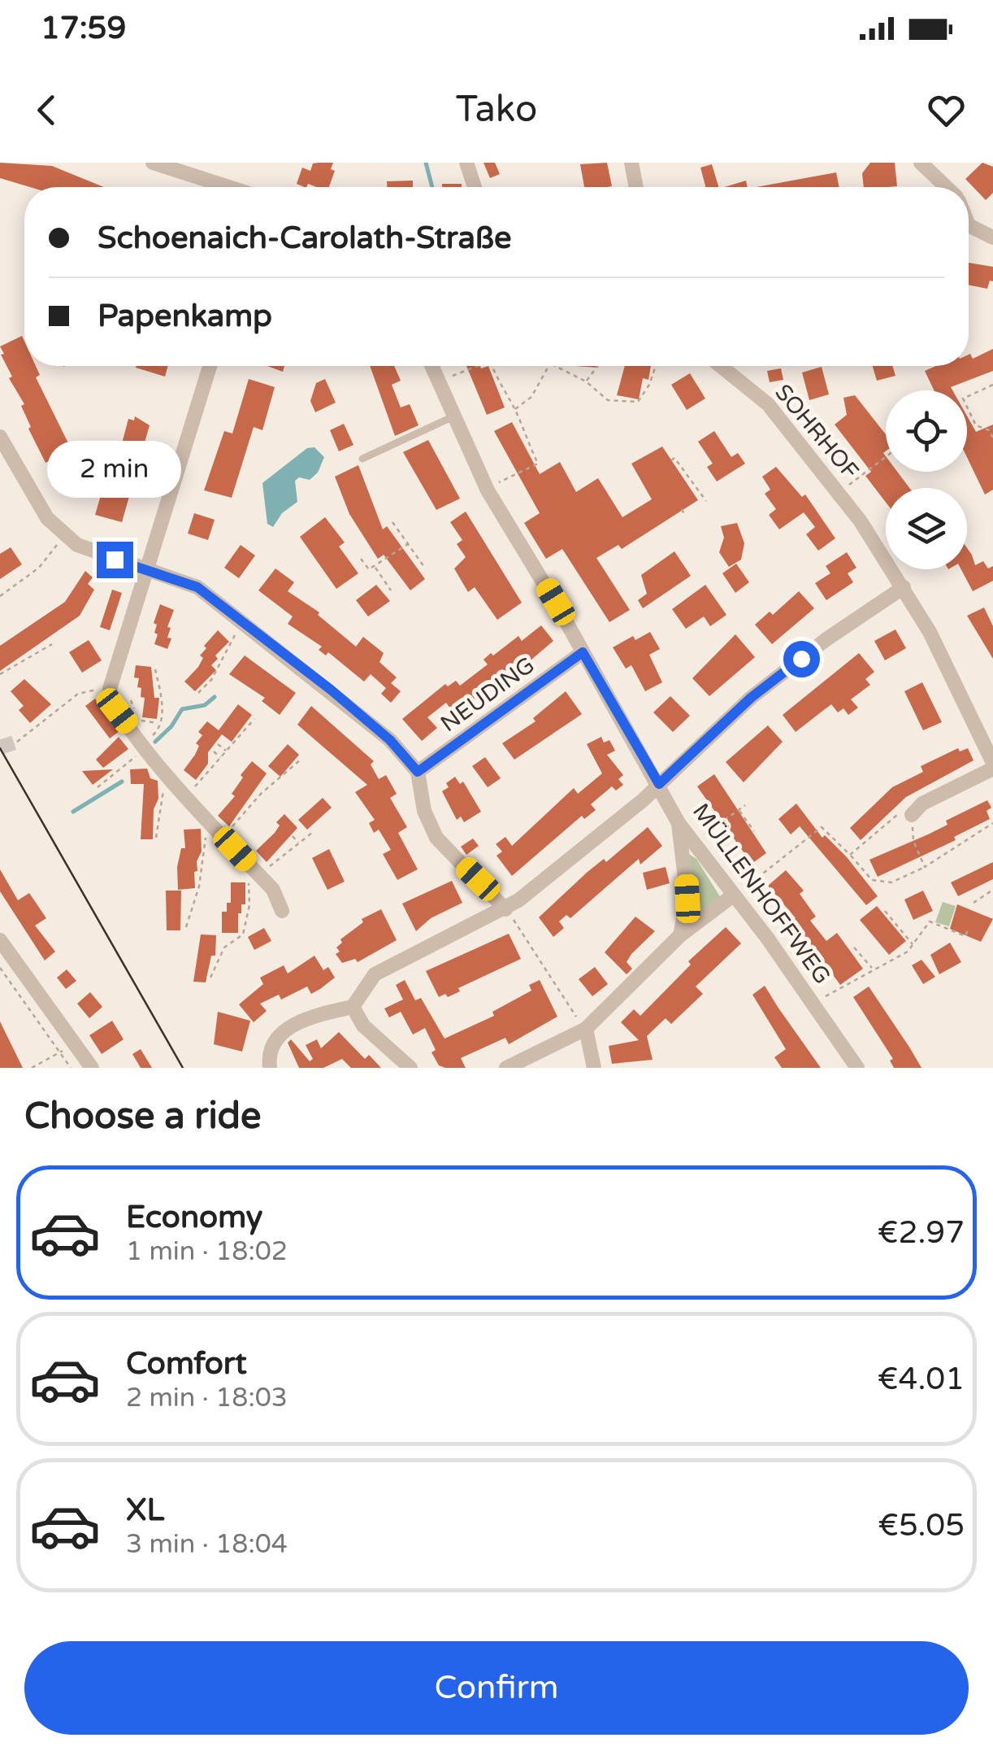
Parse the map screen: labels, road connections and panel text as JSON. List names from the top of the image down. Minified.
{"streets":{"street":["SOHRHOF","NEUDING","MÜLLENHOFFWEG"]},"crossings":[["NEUDING","MÜLLENHOFFWEG"]],"page":{"status":"17:59","header":"Tako","banner":["Schoenaich-Carolath-Straße","Papenkamp"],"bubble":"2 min","heading":"Choose a ride","list":[{"name":"Economy","note":"1 min · 18:02","value":"€2.97"},{"name":"Comfort","note":"2 min · 18:03","value":"€4.01"},{"name":"XL","note":"3 min · 18:04","value":"€5.05"}],"buttons":"Confirm"}}
